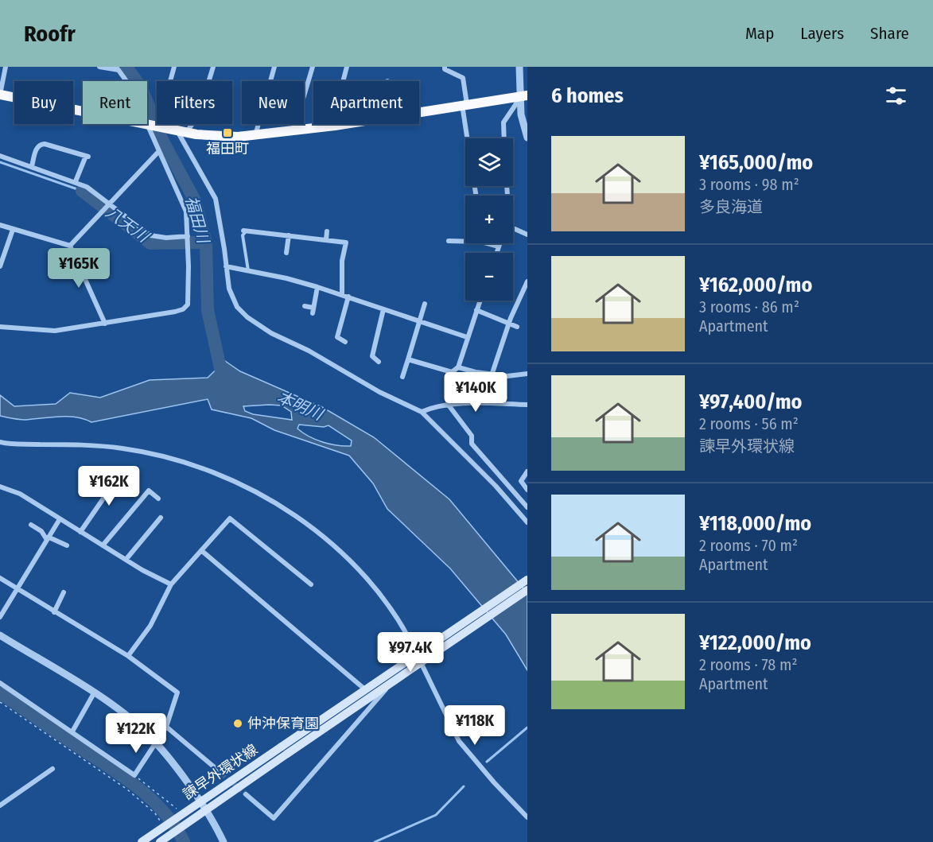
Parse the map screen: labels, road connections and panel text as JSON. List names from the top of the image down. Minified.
{"streets":{"main road":["諫早外環状線"]},"water":["福田川","八天川","本明川"],"places":{"transit":["福田町"],"other":["仲沖保育園"]},"page":{"header":"Roofr","nav":["Map","Layers","Share"],"heading":"6 homes","chip":["Buy","Rent","Filters","New","Apartment"],"list":[{"name":"¥165,000/mo","note":"3 rooms · 98 m² · 多良海道"},{"name":"¥162,000/mo","note":"3 rooms · 86 m² · Apartment"},{"name":"¥97,400/mo","note":"2 rooms · 56 m² · 諫早外環状線"},{"name":"¥118,000/mo","note":"2 rooms · 70 m² · Apartment"},{"name":"¥122,000/mo","note":"2 rooms · 78 m² · Apartment"}],"map_buttons":["+","−"],"price":["¥165K","¥140K","¥162K","¥97.4K","¥118K","¥122K"]}}
